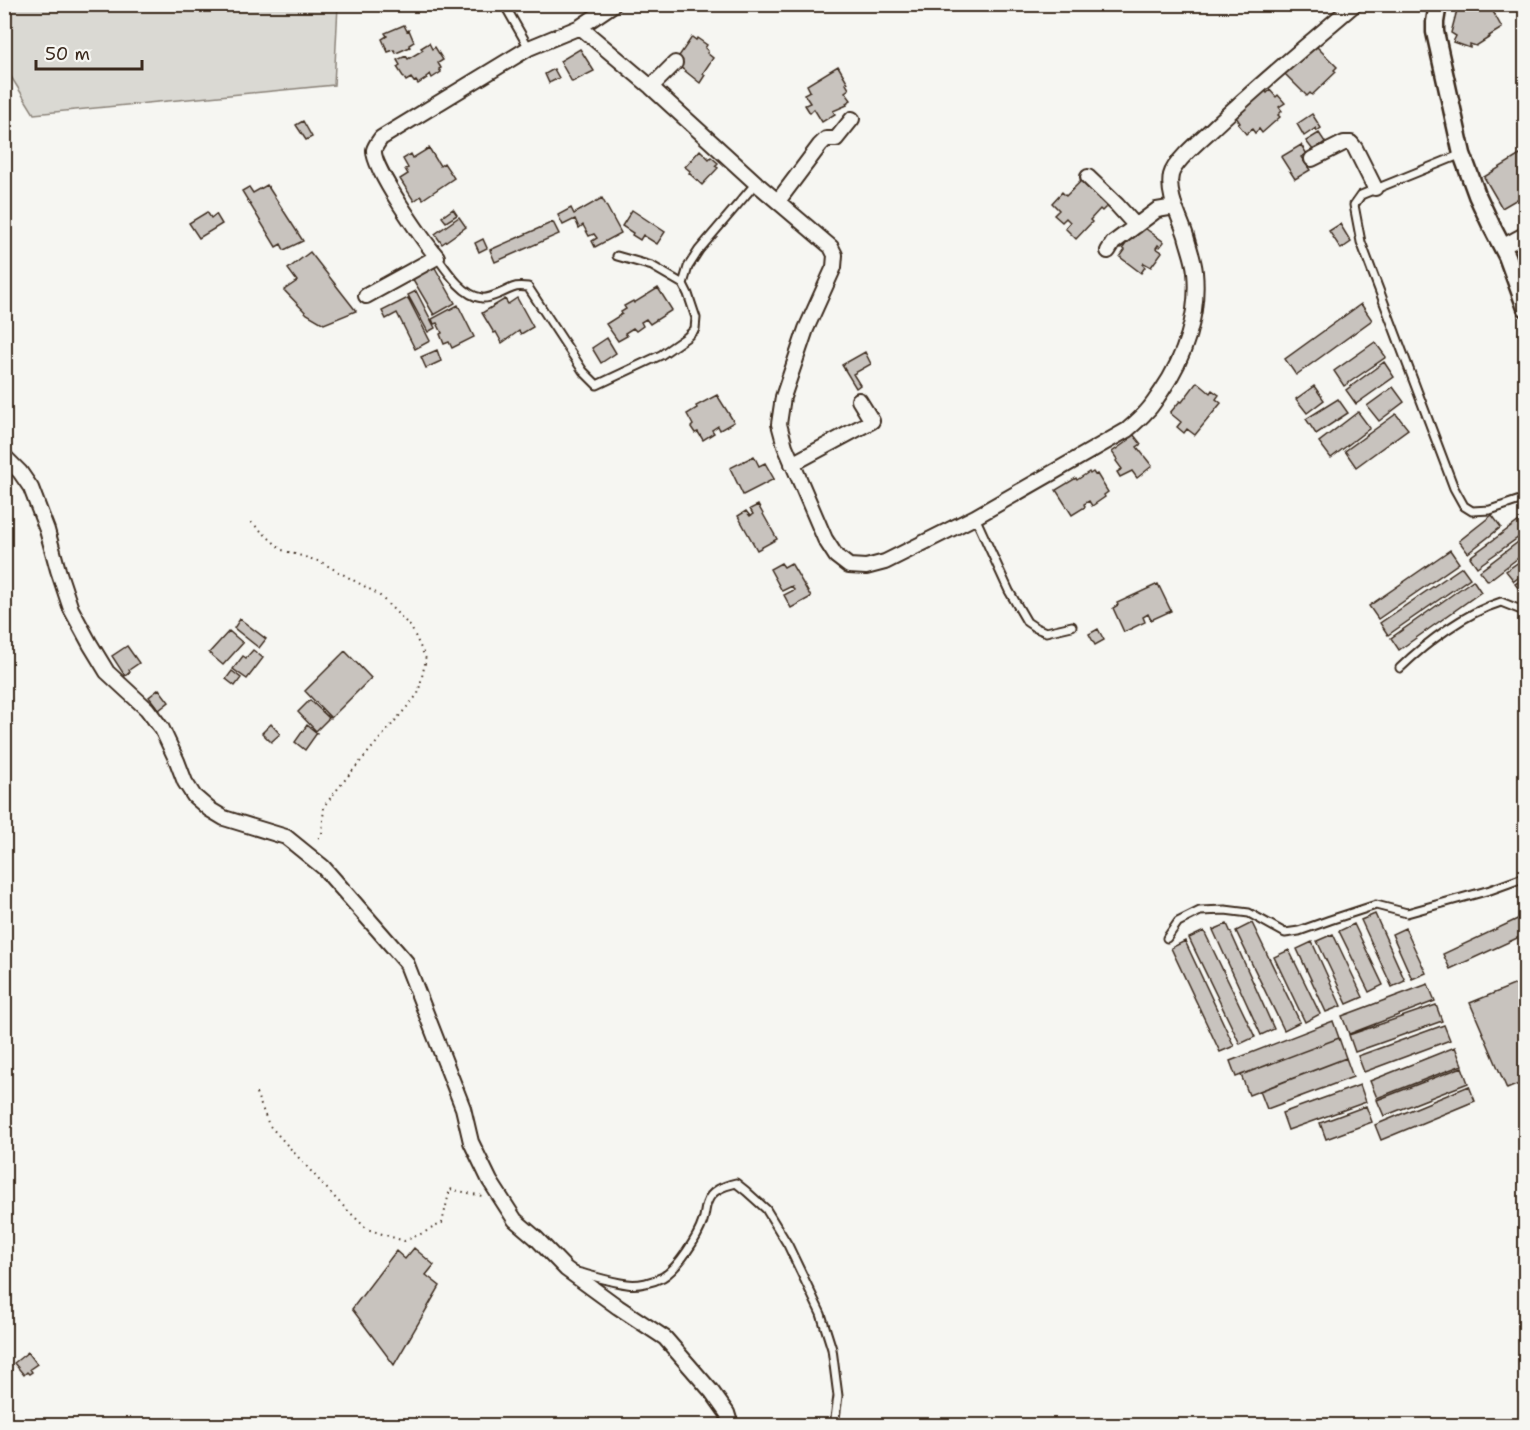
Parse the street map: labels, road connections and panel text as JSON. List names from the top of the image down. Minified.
{"scale_bar":"50 m"}
